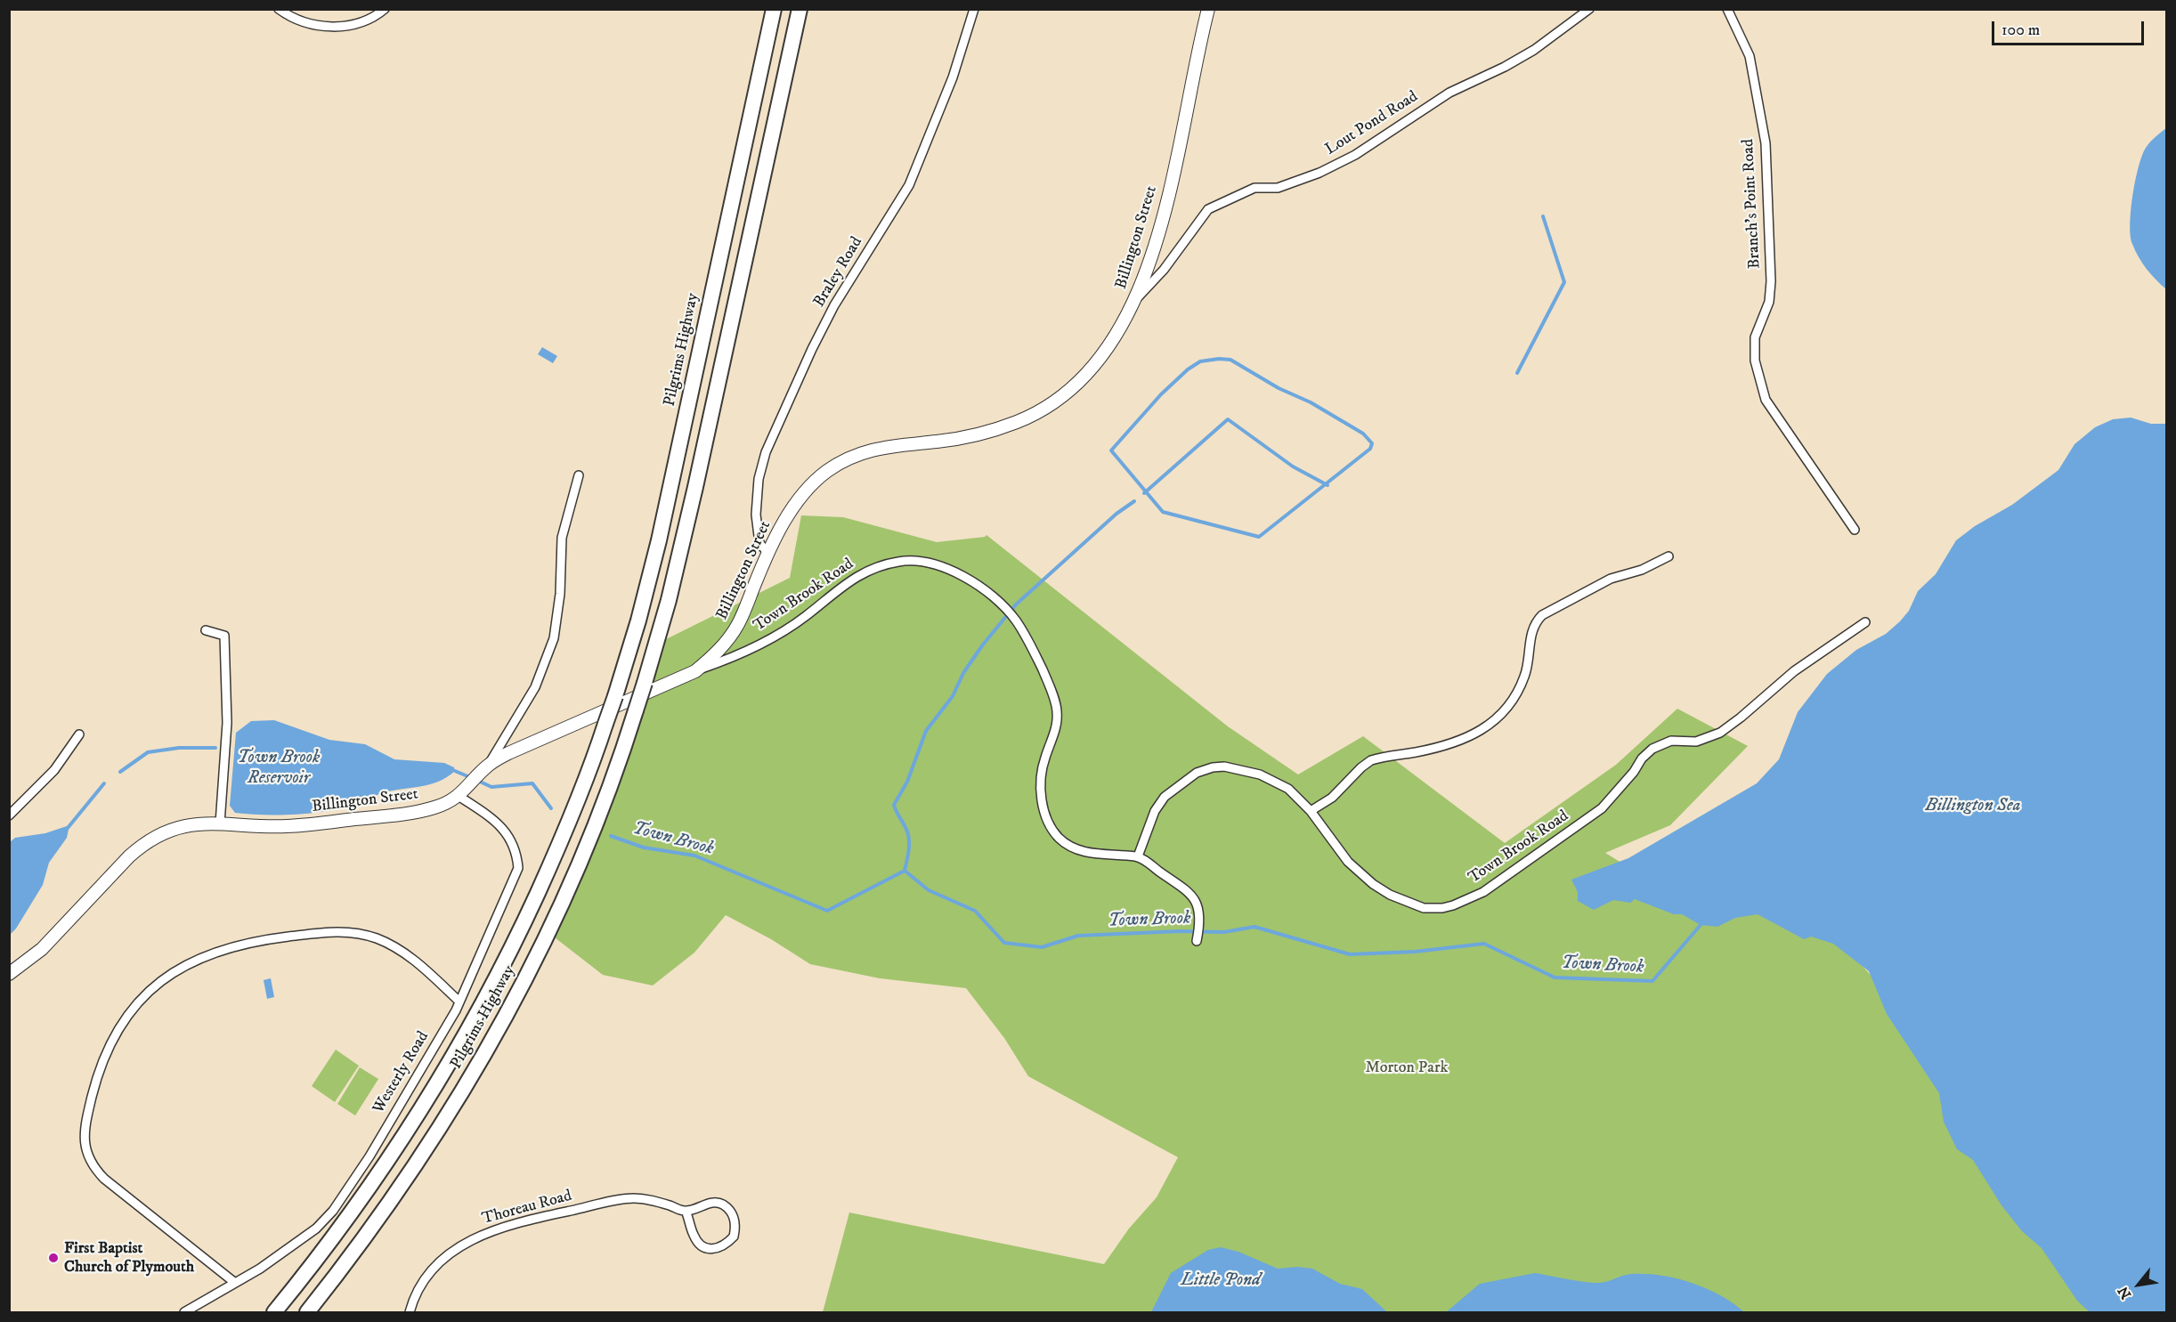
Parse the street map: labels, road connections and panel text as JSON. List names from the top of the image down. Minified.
{"streets":{"highway":["Pilgrims Highway"],"street":["Lout Pond Road","Branch's Point Road","Billington Street","Braley Road","Town Brook Road","Westerly Road","Thoreau Road"]},"crossings":[["Lout Pond Road","Billington Street"],["Billington Street","Braley Road"],["Billington Street","Town Brook Road"],["Billington Street","Westerly Road"]],"water":["Town Brook Reservoir","Billington Sea","Town Brook","Little Pond"],"parks":["Morton Park"],"places":["First Baptist Church of Plymouth"],"scale_bar":"100 m","north":"bottom left"}
